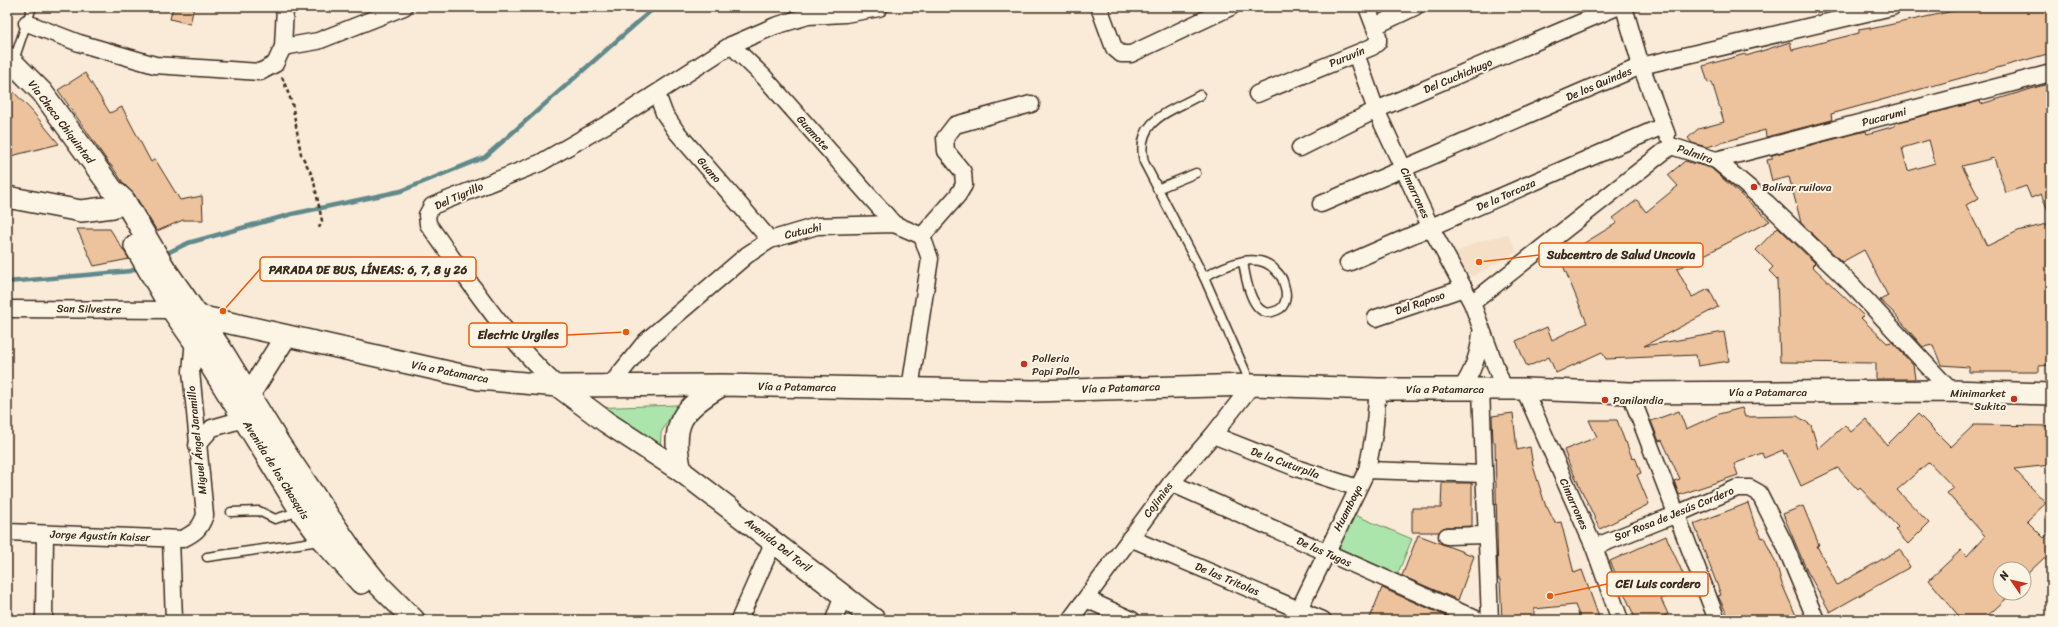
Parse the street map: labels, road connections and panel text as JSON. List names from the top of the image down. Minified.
{"streets":{"street":["Puruvín","Del Cuchichugo","De los Quindes","Pucarumi","Via Checa Chiquintad","Guamote","Palmira","Guano","Cimarrones","De la Torcaza","Del Tigrillo","Cutuchi","Del Raposo","San Silvestre","Vía a Patamarca","Miguel Ángel Jaramillo","De la Cuturpila","Avenida de los Chasquis","Cojimìes","Huamboya","Sor Rosa de Jesús Cordero","Jorge Agustín Kaiser","Avenida Del Toril","De las Tugas","De las Tritolas"]},"crossings":[["Puruvín","Cimarrones"],["Del Cuchichugo","Cimarrones"],["De los Quindes","Cimarrones"],["Pucarumi","Palmira"],["Via Checa Chiquintad","San Silvestre"],["Via Checa Chiquintad","Vía a Patamarca"],["Via Checa Chiquintad","Miguel Ángel Jaramillo"],["Via Checa Chiquintad","Avenida de los Chasquis"],["Guamote","Del Tigrillo"],["Guamote","Cutuchi"],["Palmira","Cimarrones"],["Palmira","Vía a Patamarca"],["Guano","Del Tigrillo"],["Guano","Cutuchi"],["Cimarrones","De la Torcaza"],["Cimarrones","Del Raposo"],["Cimarrones","Vía a Patamarca"],["Cimarrones","Sor Rosa de Jesús Cordero"],["Del Tigrillo","Vía a Patamarca"],["Del Tigrillo","Avenida Del Toril"],["Cutuchi","Vía a Patamarca"],["San Silvestre","Vía a Patamarca"],["Vía a Patamarca","Miguel Ángel Jaramillo"],["Vía a Patamarca","Avenida de los Chasquis"],["Vía a Patamarca","Cojimìes"],["Vía a Patamarca","Huamboya"],["Vía a Patamarca","Avenida Del Toril"],["Miguel Ángel Jaramillo","Avenida de los Chasquis"],["Miguel Ángel Jaramillo","Jorge Agustín Kaiser"],["De la Cuturpila","Cojimìes"],["De la Cuturpila","Huamboya"],["Cojimìes","De las Tugas"],["Cojimìes","De las Tritolas"],["Huamboya","De las Tugas"],["Huamboya","De las Tritolas"]],"places":["Bolívar ruilova","Subcentro de Salud Uncovia","PARADA DE BUS, LÍNEAS: 6, 7, 8 y 26","Electric Urgiles","Polleria Papi Pollo","Minimarket Sukita","Panilandia","CEI Luis cordero"],"north":"top left"}
